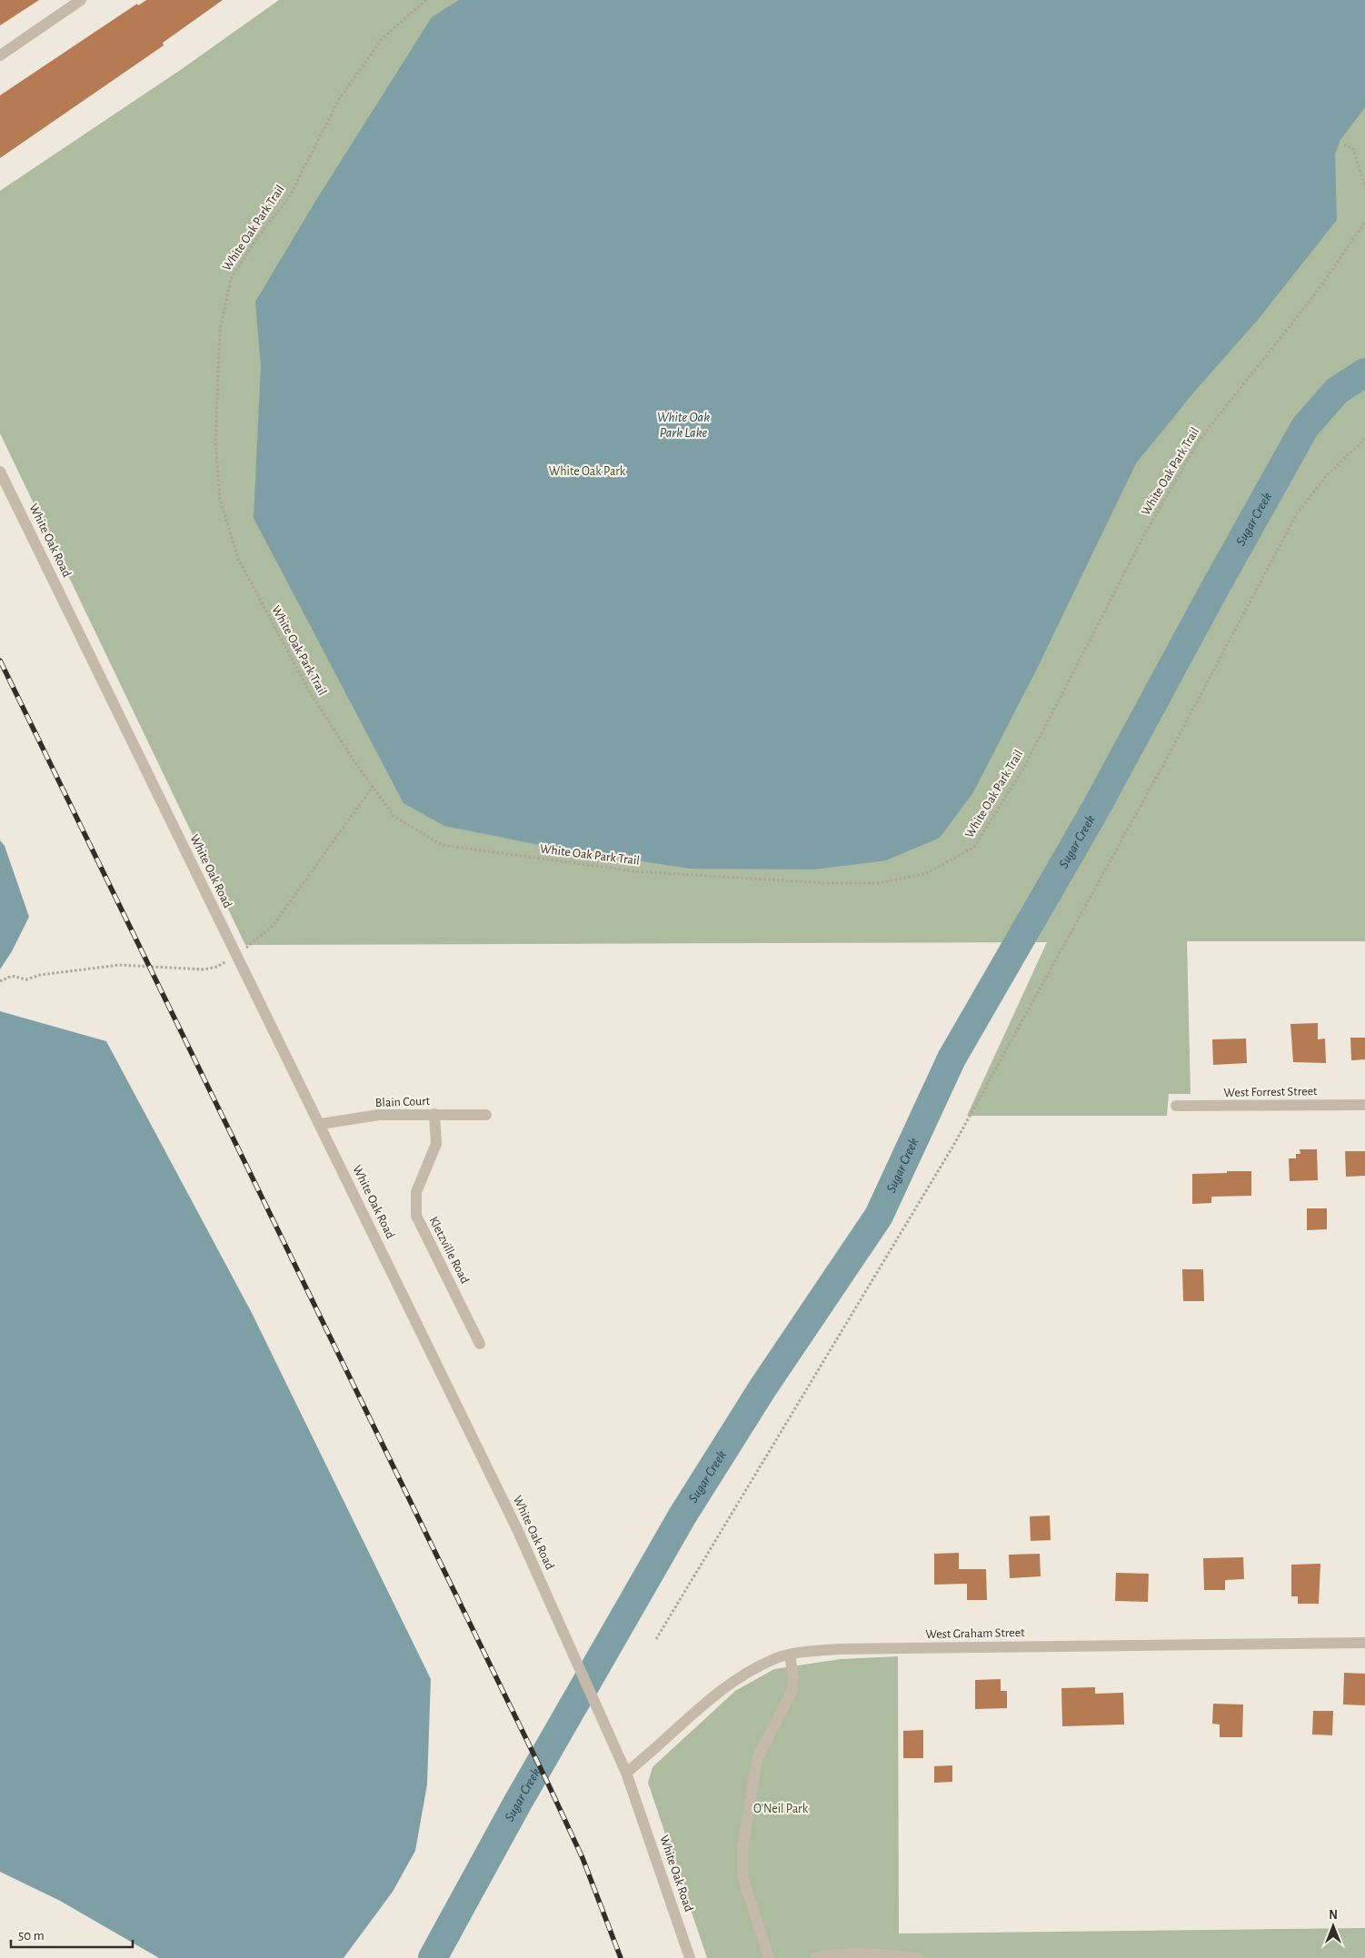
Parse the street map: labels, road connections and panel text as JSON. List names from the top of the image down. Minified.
{"streets":{"street":["White Oak Road","West Forrest Street","Blain Court","Kletzville Road","West Graham Street"],"path":["White Oak Park Trail"]},"crossings":[["White Oak Road","Blain Court"],["White Oak Road","West Graham Street"],["Blain Court","Kletzville Road"]],"water":["White Oak Park Lake","Sugar Creek"],"parks":["White Oak Park","O'Neil Park"],"scale_bar":"50 m","north":"top"}
